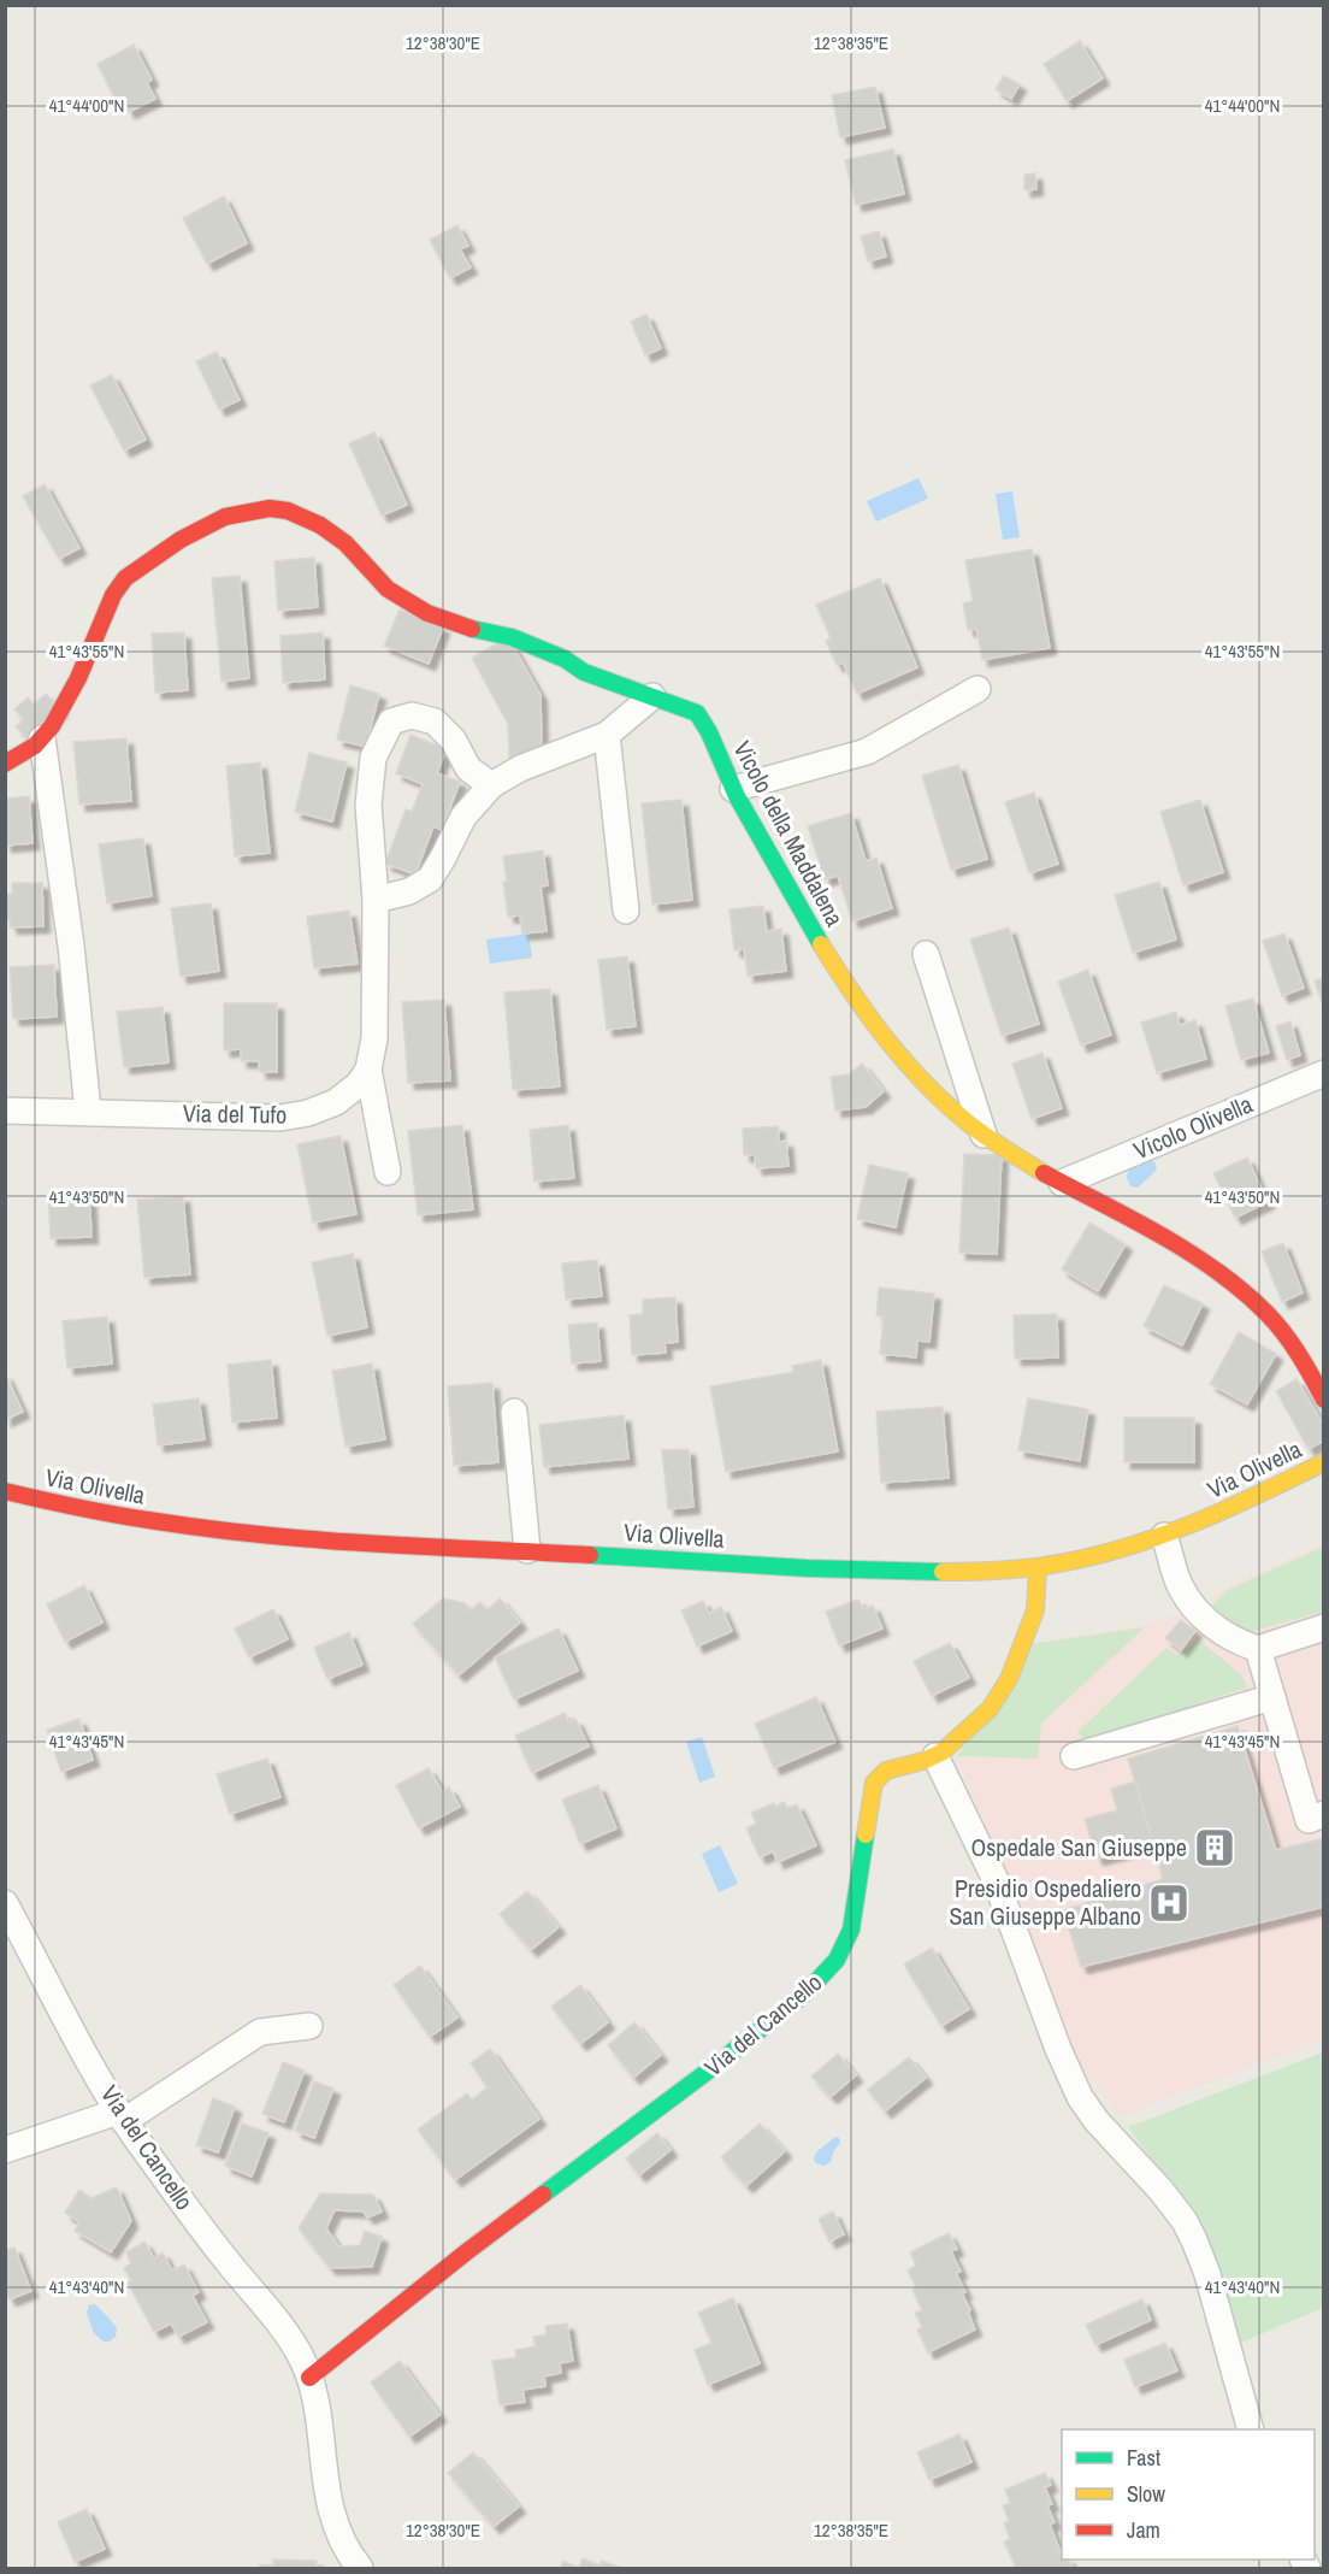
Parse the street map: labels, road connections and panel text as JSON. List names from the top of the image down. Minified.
{"streets":{"street":["Vicolo della Maddalena","Via del Tufo","Vicolo Olivella","Via Olivella","Via del Cancello"]},"crossings":[["Vicolo della Maddalena","Vicolo Olivella"],["Via Olivella","Via del Cancello"]],"places":{"building":["Ospedale San Giuseppe"],"hospital":["Presidio Ospedaliero San Giuseppe Albano"]},"legend":["Fast","Slow","Jam"],"coordinates":["12°38'30\"E","12°38'35\"E","41°44'00\"N","41°43'55\"N","41°43'50\"N","41°43'45\"N","41°43'40\"N"]}
